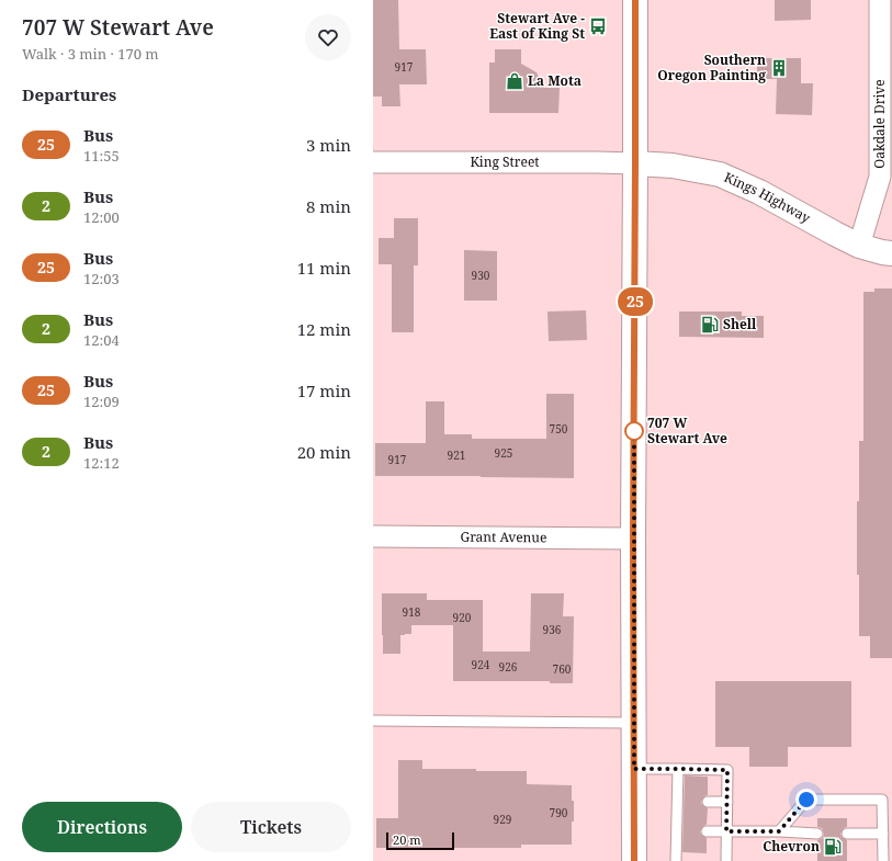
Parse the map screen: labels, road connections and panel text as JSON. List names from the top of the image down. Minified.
{"streets":{"main road":["Kings Highway"],"street":["Oakdale Drive","King Street","Grant Avenue"]},"crossings":[["Oakdale Drive","Kings Highway"],["King Street","Kings Highway"]],"places":{"bus stop":["Stewart Ave - East of King St"],"building":["Southern Oregon Painting"],"shop":["La Mota"],"fuel station":["Shell","Chevron"],"other":["707 W Stewart Ave"]},"lines":["bus line 25"],"house_numbers":["917","930","750","925","921","917","918","920","936","924","926","760","790","929"],"scale_bar":"20 m","page":{"heading":[["707 W Stewart Ave","Walk · 3 min · 170 m"],"Departures"],"on_map":"25","list":[{"mark":"25","name":"Bus","note":"11:55","value":"3 min"},{"mark":"2","name":"Bus","note":"12:00","value":"8 min"},{"mark":"25","name":"Bus","note":"12:03","value":"11 min"},{"mark":"2","name":"Bus","note":"12:04","value":"12 min"},{"mark":"25","name":"Bus","note":"12:09","value":"17 min"},{"mark":"2","name":"Bus","note":"12:12","value":"20 min"}],"buttons":["Directions","Tickets"],"scale":"20 m"}}
